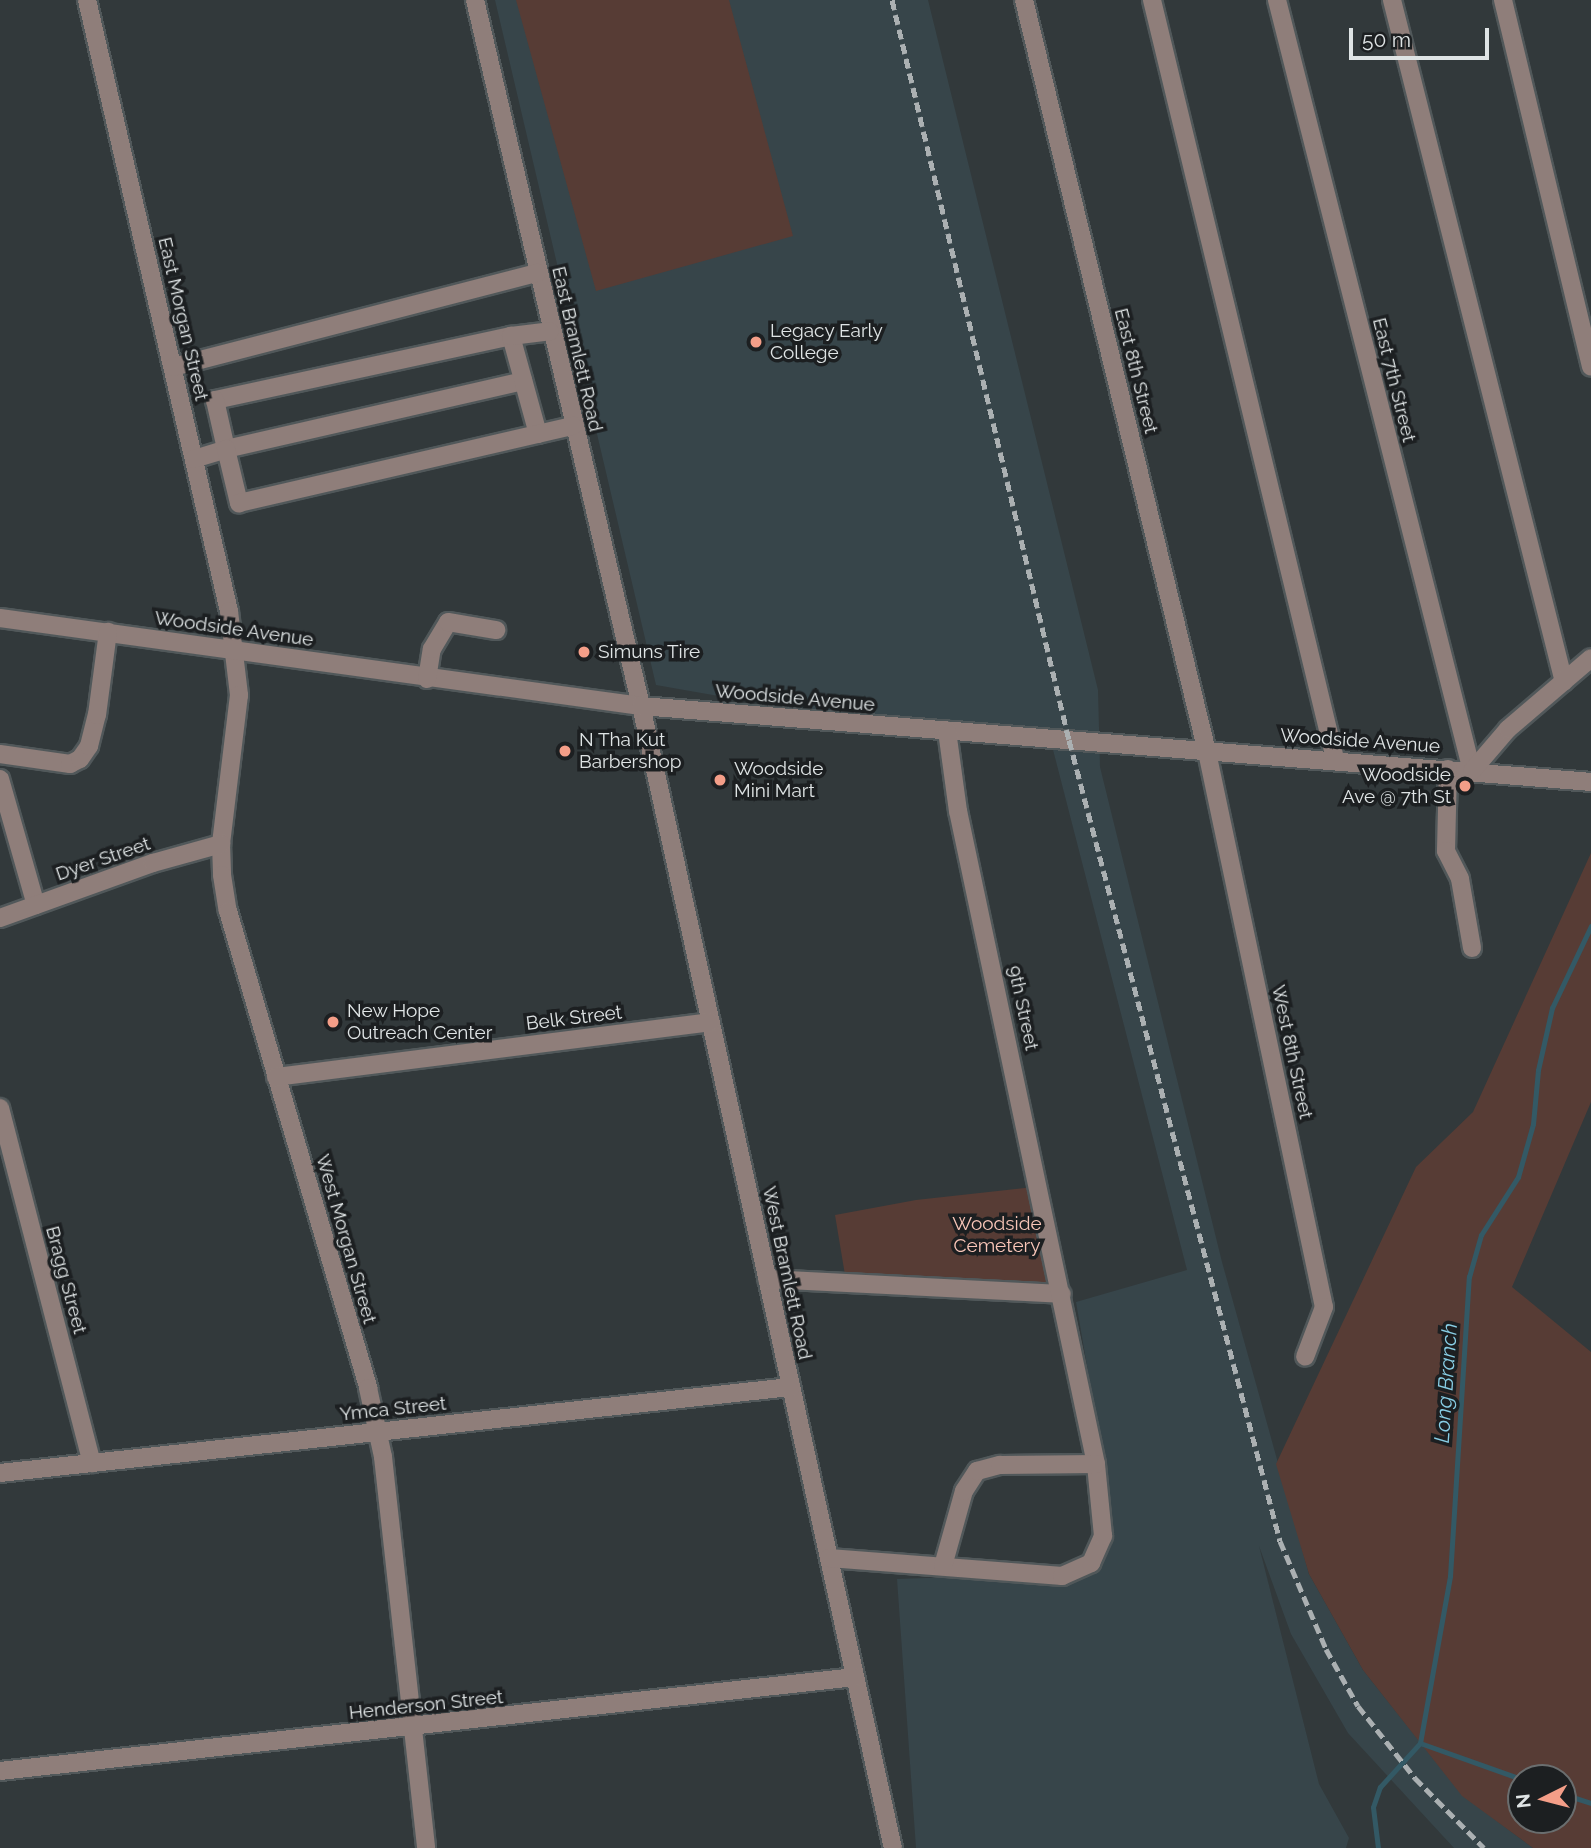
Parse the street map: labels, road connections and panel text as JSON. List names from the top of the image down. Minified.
{"streets":{"street":["East Morgan Street","East Bramlett Road","East 8th Street","East 7th Street","Woodside Avenue","Dyer Street","9th Street","Belk Street","West 8th Street","West Morgan Street","West Bramlett Road","Bragg Street","Ymca Street","Henderson Street"]},"crossings":[["East Morgan Street","Woodside Avenue"],["East Morgan Street","West Morgan Street"],["East Bramlett Road","Woodside Avenue"],["East Bramlett Road","West Bramlett Road"],["East 8th Street","Woodside Avenue"],["East 8th Street","West 8th Street"],["East 7th Street","Woodside Avenue"],["Woodside Avenue","9th Street"],["Woodside Avenue","West 8th Street"],["Woodside Avenue","West Morgan Street"],["Woodside Avenue","West Bramlett Road"],["Dyer Street","West Morgan Street"],["9th Street","West Bramlett Road"],["Belk Street","West Morgan Street"],["Belk Street","West Bramlett Road"],["West Morgan Street","Ymca Street"],["West Morgan Street","Henderson Street"],["West Bramlett Road","Ymca Street"],["West Bramlett Road","Henderson Street"],["Bragg Street","Ymca Street"]],"water":["Long Branch"],"parks":["Woodside Cemetery"],"places":["Legacy Early College","Simuns Tire","N Tha Kut Barbershop","Woodside Mini Mart","Woodside Ave @ 7th St","New Hope Outreach Center"],"scale_bar":"50 m","north":"left"}
